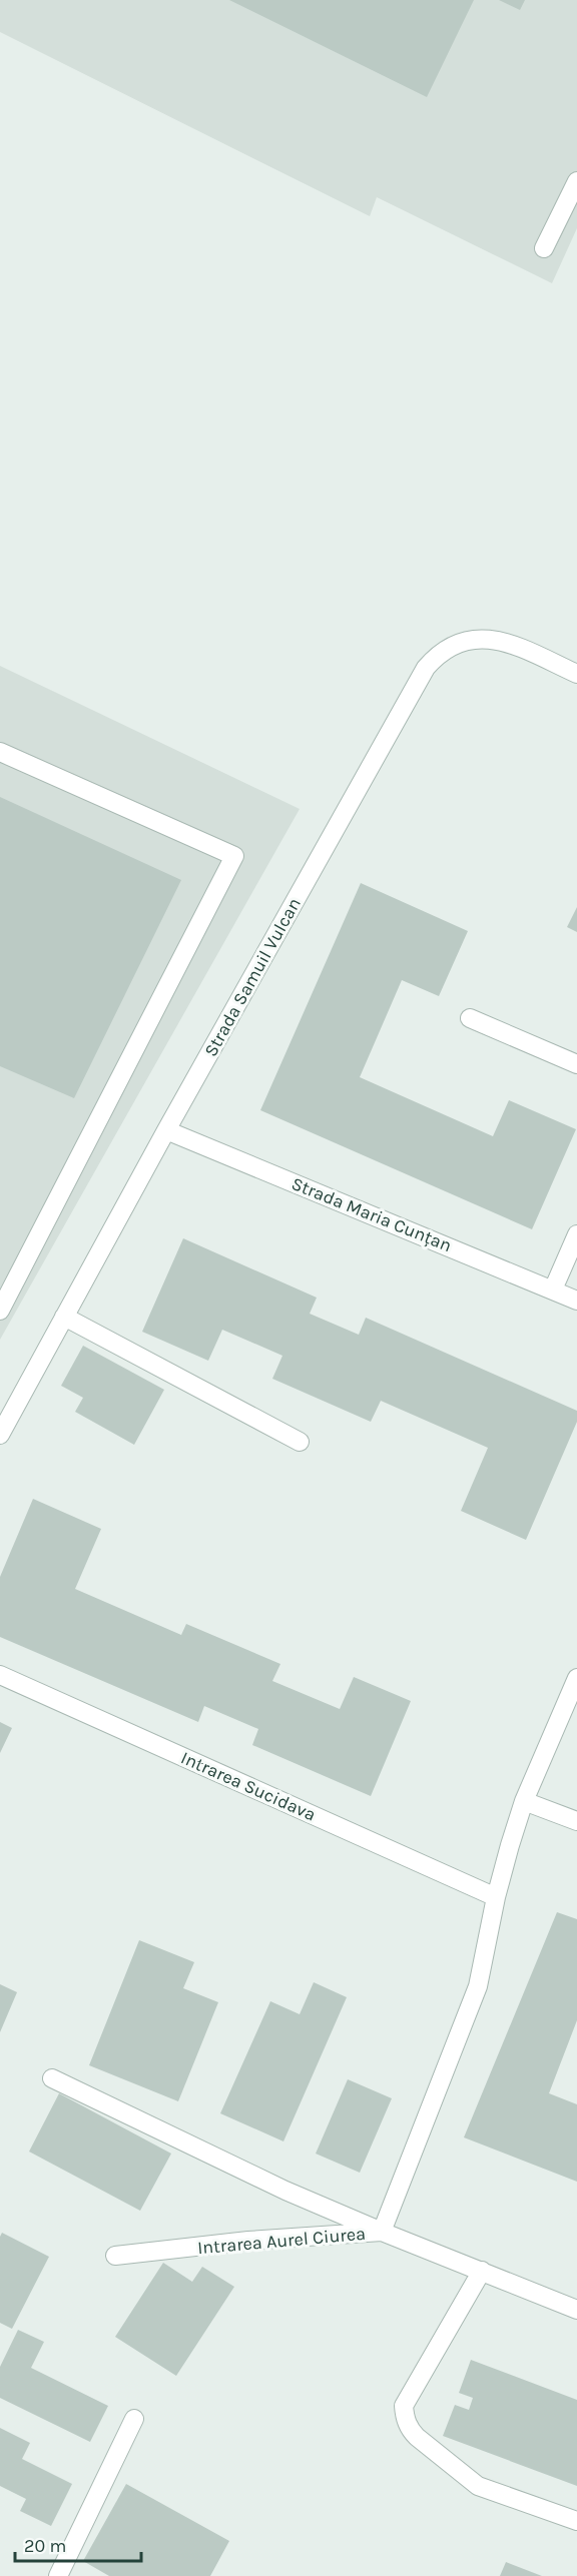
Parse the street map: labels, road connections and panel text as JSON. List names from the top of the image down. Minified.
{"streets":{"street":["Strada Samuil Vulcan","Strada Maria Cunțan","Intrarea Sucidava","Intrarea Aurel Ciurea"]},"crossings":[["Strada Samuil Vulcan","Strada Maria Cunțan"]],"scale_bar":"20 m"}
